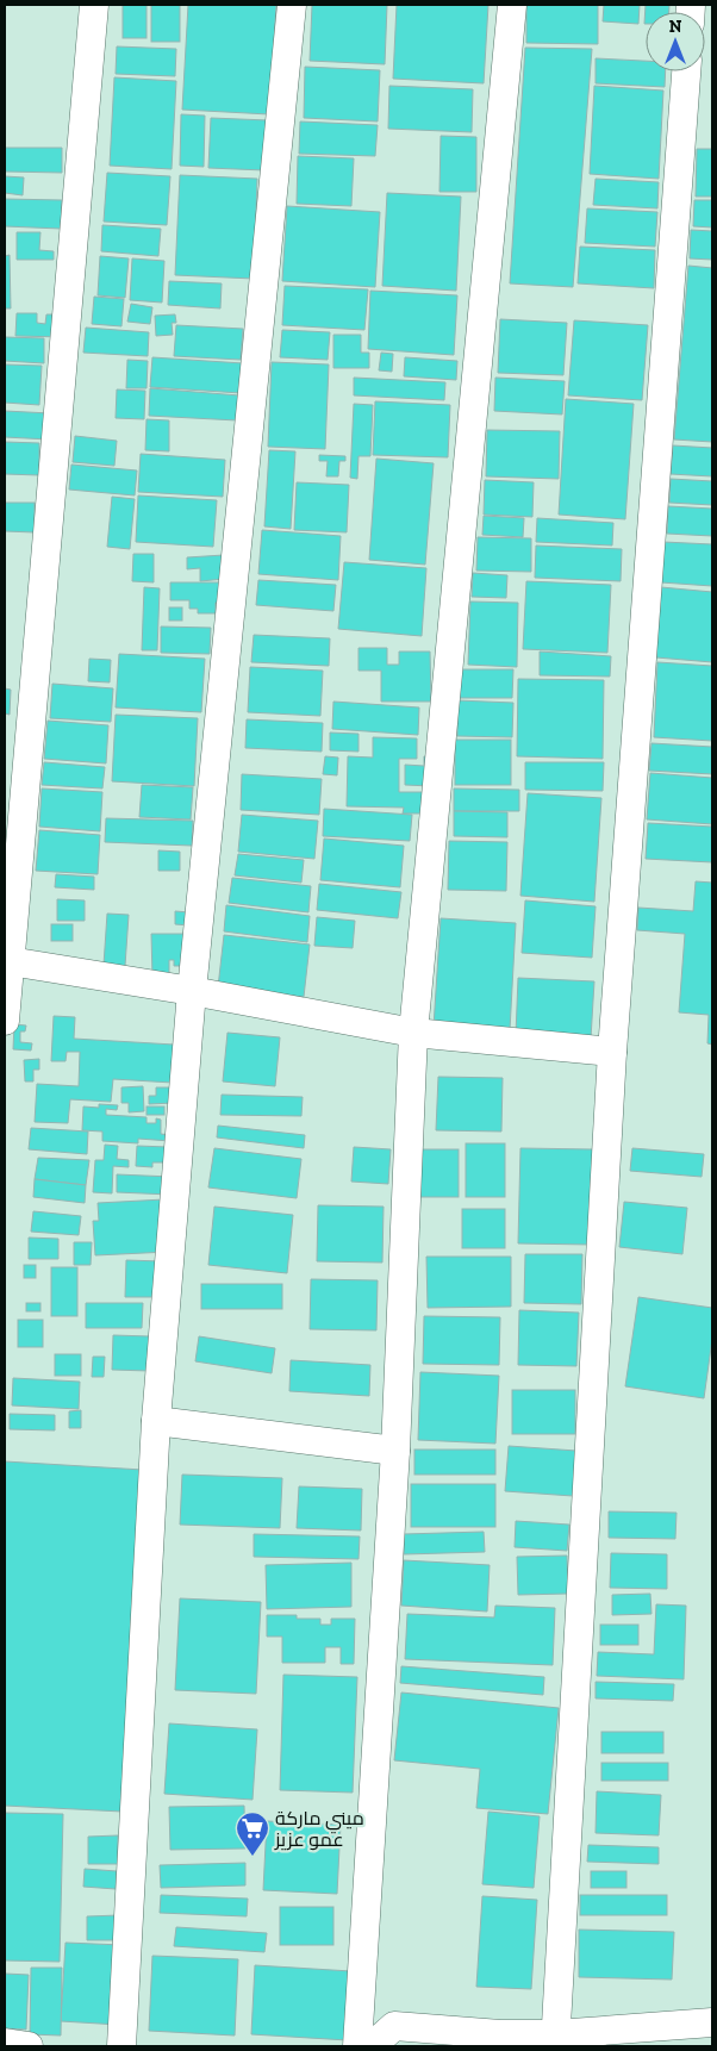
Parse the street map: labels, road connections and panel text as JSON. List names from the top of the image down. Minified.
{"places":{"supermarket":["ميني ماركة عمو عزيز"]},"north":"top"}
